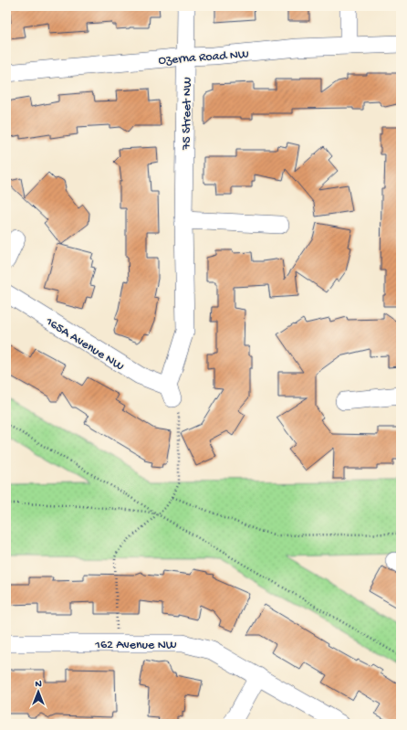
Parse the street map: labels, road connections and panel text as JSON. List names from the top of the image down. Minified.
{"streets":{"street":["Ozerna Road NW","75 Street NW","165A Avenue NW","162 Avenue NW"]},"crossings":[["Ozerna Road NW","75 Street NW"],["75 Street NW","165A Avenue NW"]],"north":"top"}
